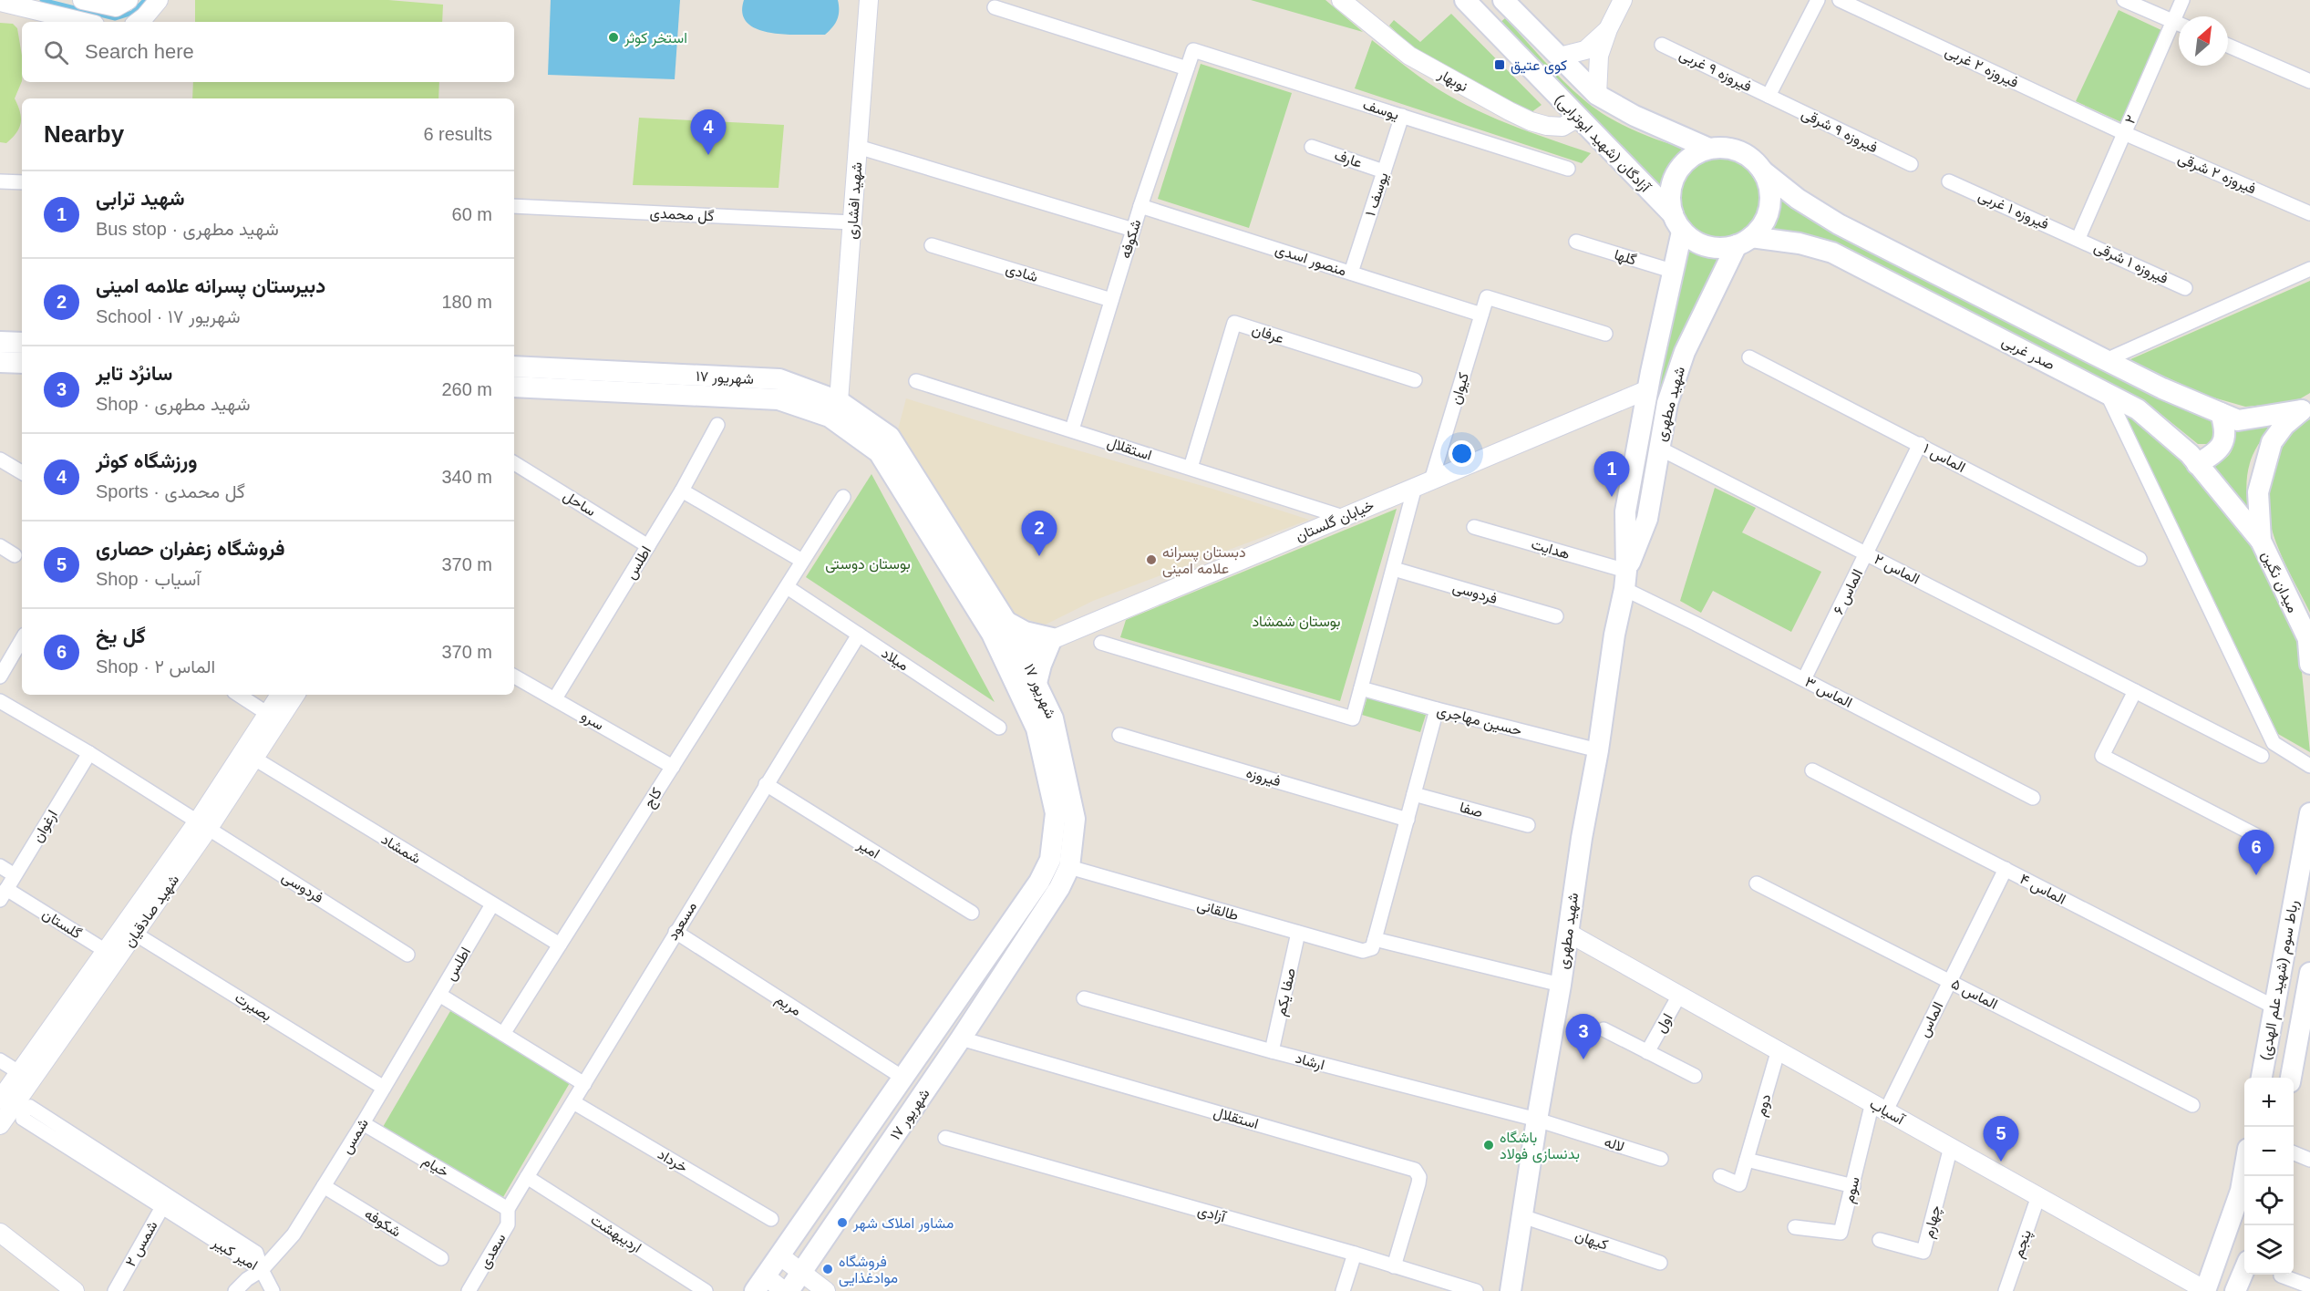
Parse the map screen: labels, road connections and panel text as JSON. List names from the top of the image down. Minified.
{"streets":{"main road":["آزادگان (شهید ابوترابی)","صدر غربی","۱۷ شهریور","شهید مطهری","میدان نگین","رباط سوم (شهید علم الهدی)"],"street":["فیروزه ۲ غربی","فیروزه ۹ غربی","نوبهار","یوسف","۲","فیروزه ۹ شرقی","عارف","فیروزه ۲ شرقی","یوسف ۱","شهید افشاری","فیروزه ۱ غربی","گل محمدی","شکوفه","گلها","منصور اسدی","فیروزه ۱ شرقی","شادی","عرفان","کیوان","استقلال","الماس ۱","ساحل","خیابان گلستان","هدایت","اطلس","الماس ۲","الماس ۶","فردوسی","میلاد","الماس ۳","سرو","حسین مهاجری","فیروزه","کاج","صفا","ارغوان","شمشاد","امیر","الماس ۴","طالقانی","شهید صادقیان","مسعود","گلستان","صفا یکم","الماس ۵","مریم","بصیرت","الماس","اول","ارشاد","دوم","آسیاب","شمس","لاله","خرداد","خیام","سوم","آزادی","چهارم","اردیبهشت","کیهان","شمس ۲","پنجم","سعدی","امیر کبیر"]},"crossings":[["فیروزه ۲ غربی","۲"],["فیروزه ۲ غربی","فیروزه ۲ شرقی"],["فیروزه ۹ غربی","فیروزه ۹ شرقی"],["نوبهار","آزادگان (شهید ابوترابی)"],["یوسف","یوسف ۱"],["یوسف","شکوفه"],["۲","فیروزه ۲ شرقی"],["۲","فیروزه ۱ غربی"],["۲","فیروزه ۱ شرقی"],["آزادگان (شهید ابوترابی)","صدر غربی"],["آزادگان (شهید ابوترابی)","شهید مطهری"],["عارف","یوسف ۱"],["یوسف ۱","منصور اسدی"],["شهید افشاری","گل محمدی"],["شهید افشاری","۱۷ شهریور"],["فیروزه ۱ غربی","فیروزه ۱ شرقی"],["شکوفه","منصور اسدی"],["شکوفه","شادی"],["شکوفه","استقلال"],["شکوفه","شمس"],["گلها","شهید مطهری"],["منصور اسدی","کیوان"],["عرفان","استقلال"],["صدر غربی","شهید مطهری"],["صدر غربی","میدان نگین"],["۱۷ شهریور","استقلال"],["۱۷ شهریور","خیابان گلستان"],["۱۷ شهریور","طالقانی"],["۱۷ شهریور","مریم"],["کیوان","خیابان گلستان"],["کیوان","فردوسی"],["کیوان","حسین مهاجری"],["شهید مطهری","خیابان گلستان"],["شهید مطهری","هدایت"],["شهید مطهری","الماس ۲"],["شهید مطهری","الماس ۳"],["شهید مطهری","حسین مهاجری"],["شهید مطهری","طالقانی"],["شهید مطهری","ارشاد"],["شهید مطهری","آسیاب"],["شهید مطهری","لاله"],["شهید مطهری","کیهان"],["استقلال","خیابان گلستان"],["استقلال","آزادی"],["الماس ۱","الماس ۶"],["ساحل","اطلس"],["هدایت","الماس ۳"],["اطلس","سرو"],["اطلس","شمشاد"],["اطلس","شمس"],["الماس ۲","الماس ۶"],["الماس ۶","الماس ۳"],["فردوسی","شهید صادقیان"],["میلاد","مسعود"],["سرو","کاج"],["کاج","شمشاد"],["ارغوان","گلستان"],["شمشاد","شهید صادقیان"],["امیر","مسعود"],["الماس ۴","رباط سوم (شهید علم الهدی)"],["الماس ۴","الماس"],["طالقانی","صفا یکم"],["شهید صادقیان","گلستان"],["شهید صادقیان","بصیرت"],["مسعود","مریم"],["مسعود","خرداد"],["مسعود","خیام"],["مسعود","اردیبهشت"],["مسعود","سعدی"],["صفا یکم","ارشاد"],["الماس ۵","الماس"],["بصیرت","شمس"],["الماس","آسیاب"],["الماس","سوم"],["اول","آسیاب"],["ارشاد","لاله"],["دوم","آسیاب"],["آسیاب","سوم"],["آسیاب","چهارم"],["آسیاب","پنجم"],["شمس","خیام"],["شمس","امیر کبیر"],["خیام","سعدی"],["شمس ۲","امیر کبیر"]],"parks":["بوستان دوستی","بوستان شمشاد"],"places":{"other":["استخر کوثر","دبستان پسرانه علامه امینی","باشگاه بدنسازی فولاد","مشاور املاک شهر","فروشگاه موادغذایی"],"transit":["کوی عتیق"]},"north":"top right","page":{"search":"Search here","heading":["Nearby","6 results"],"pins":["4","1","2","6","3","5"],"list":[{"mark":"1","name":"شهید ترابی","note":"Bus stop · شهید مطهری","value":"60 m"},{"mark":"2","name":"دبیرستان پسرانه علامه امینی","note":"School · ۱۷ شهریور","value":"180 m"},{"mark":"3","name":"سانرُد تایر","note":"Shop · شهید مطهری","value":"260 m"},{"mark":"4","name":"ورزشگاه کوثر","note":"Sports · گل محمدی","value":"340 m"},{"mark":"5","name":"فروشگاه زعفران حصاری","note":"Shop · آسیاب","value":"370 m"},{"mark":"6","name":"گل یخ","note":"Shop · الماس ۲","value":"370 m"}],"map_buttons":["+","−"]}}
